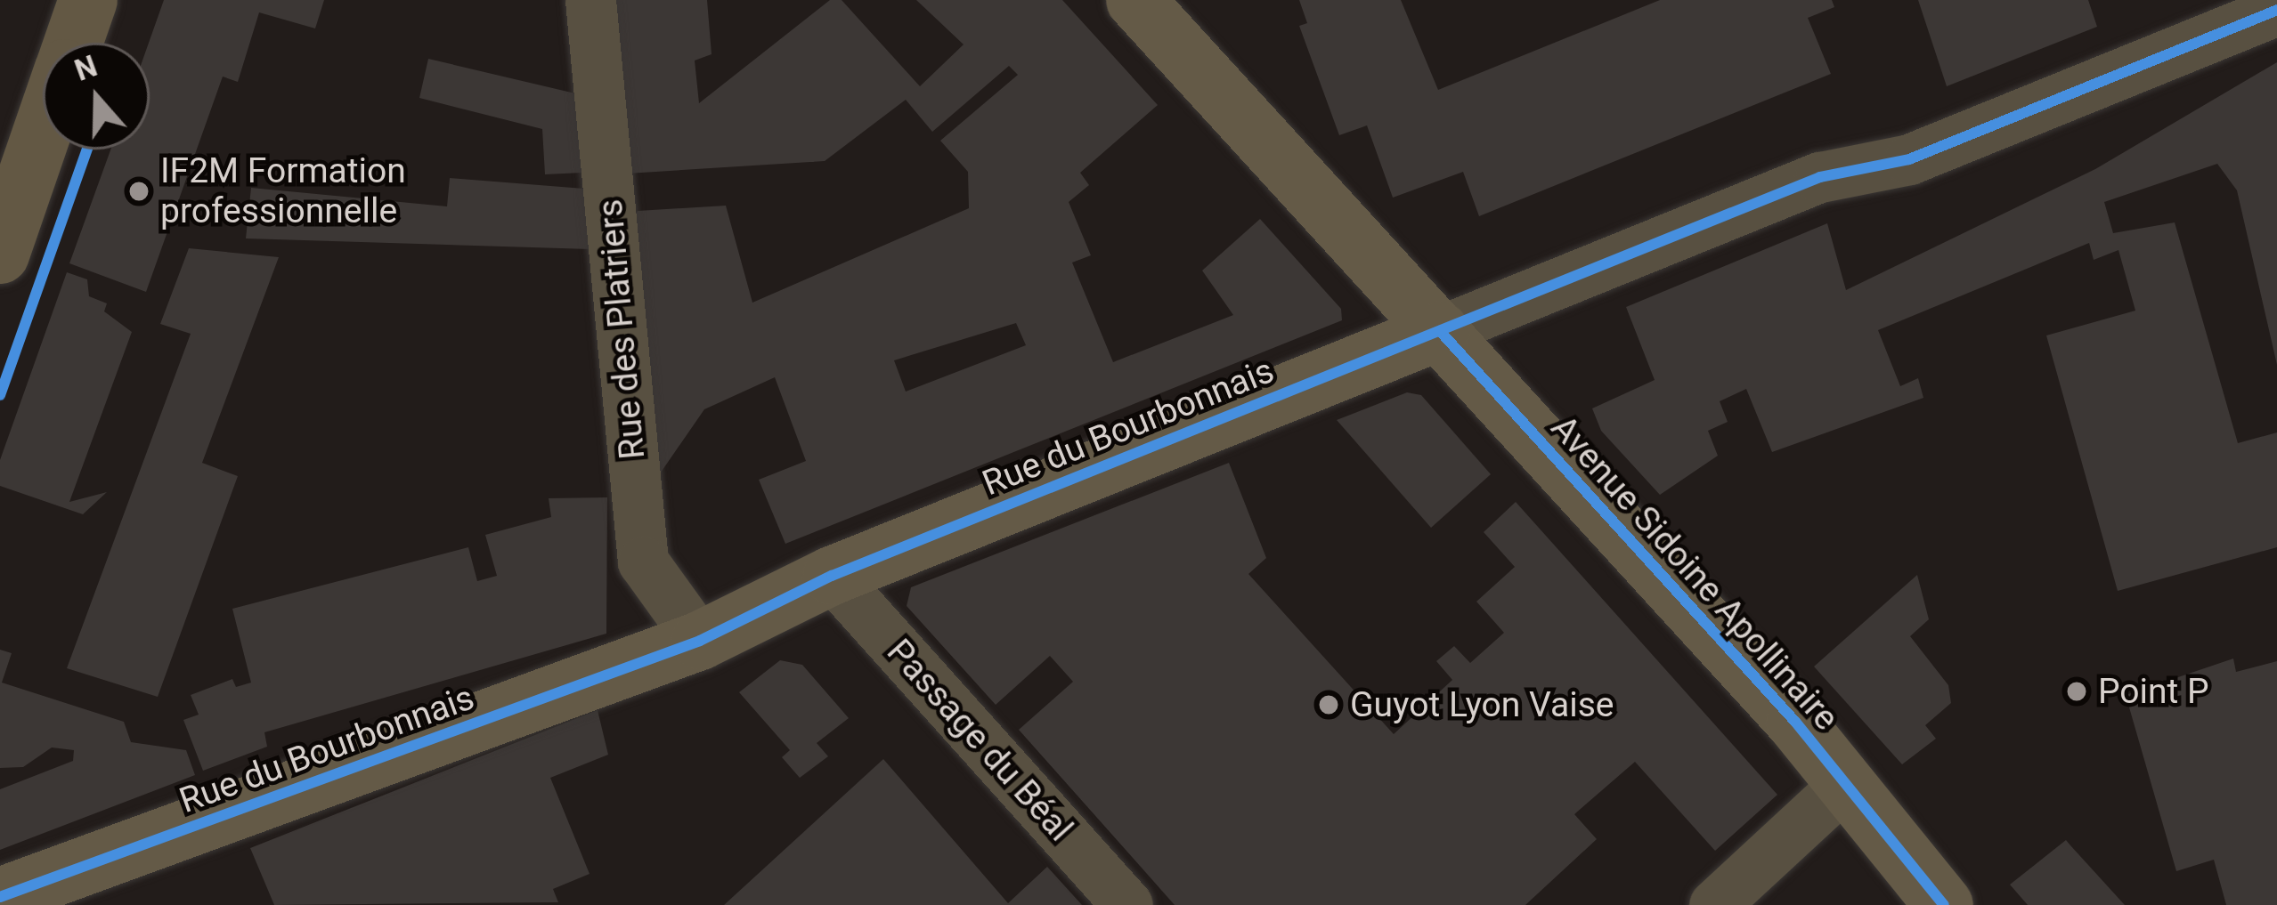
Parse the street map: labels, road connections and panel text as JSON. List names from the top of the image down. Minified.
{"streets":{"main road":["Rue du Bourbonnais","Avenue Sidoine Apollinaire"],"street":["Rue des Platriers","Passage du Béal"]},"crossings":[["Rue des Platriers","Rue du Bourbonnais"],["Rue du Bourbonnais","Avenue Sidoine Apollinaire"],["Rue du Bourbonnais","Passage du Béal"]],"places":["IF2M Formation professionnelle","Point P","Guyot Lyon Vaise"],"north":"top"}
